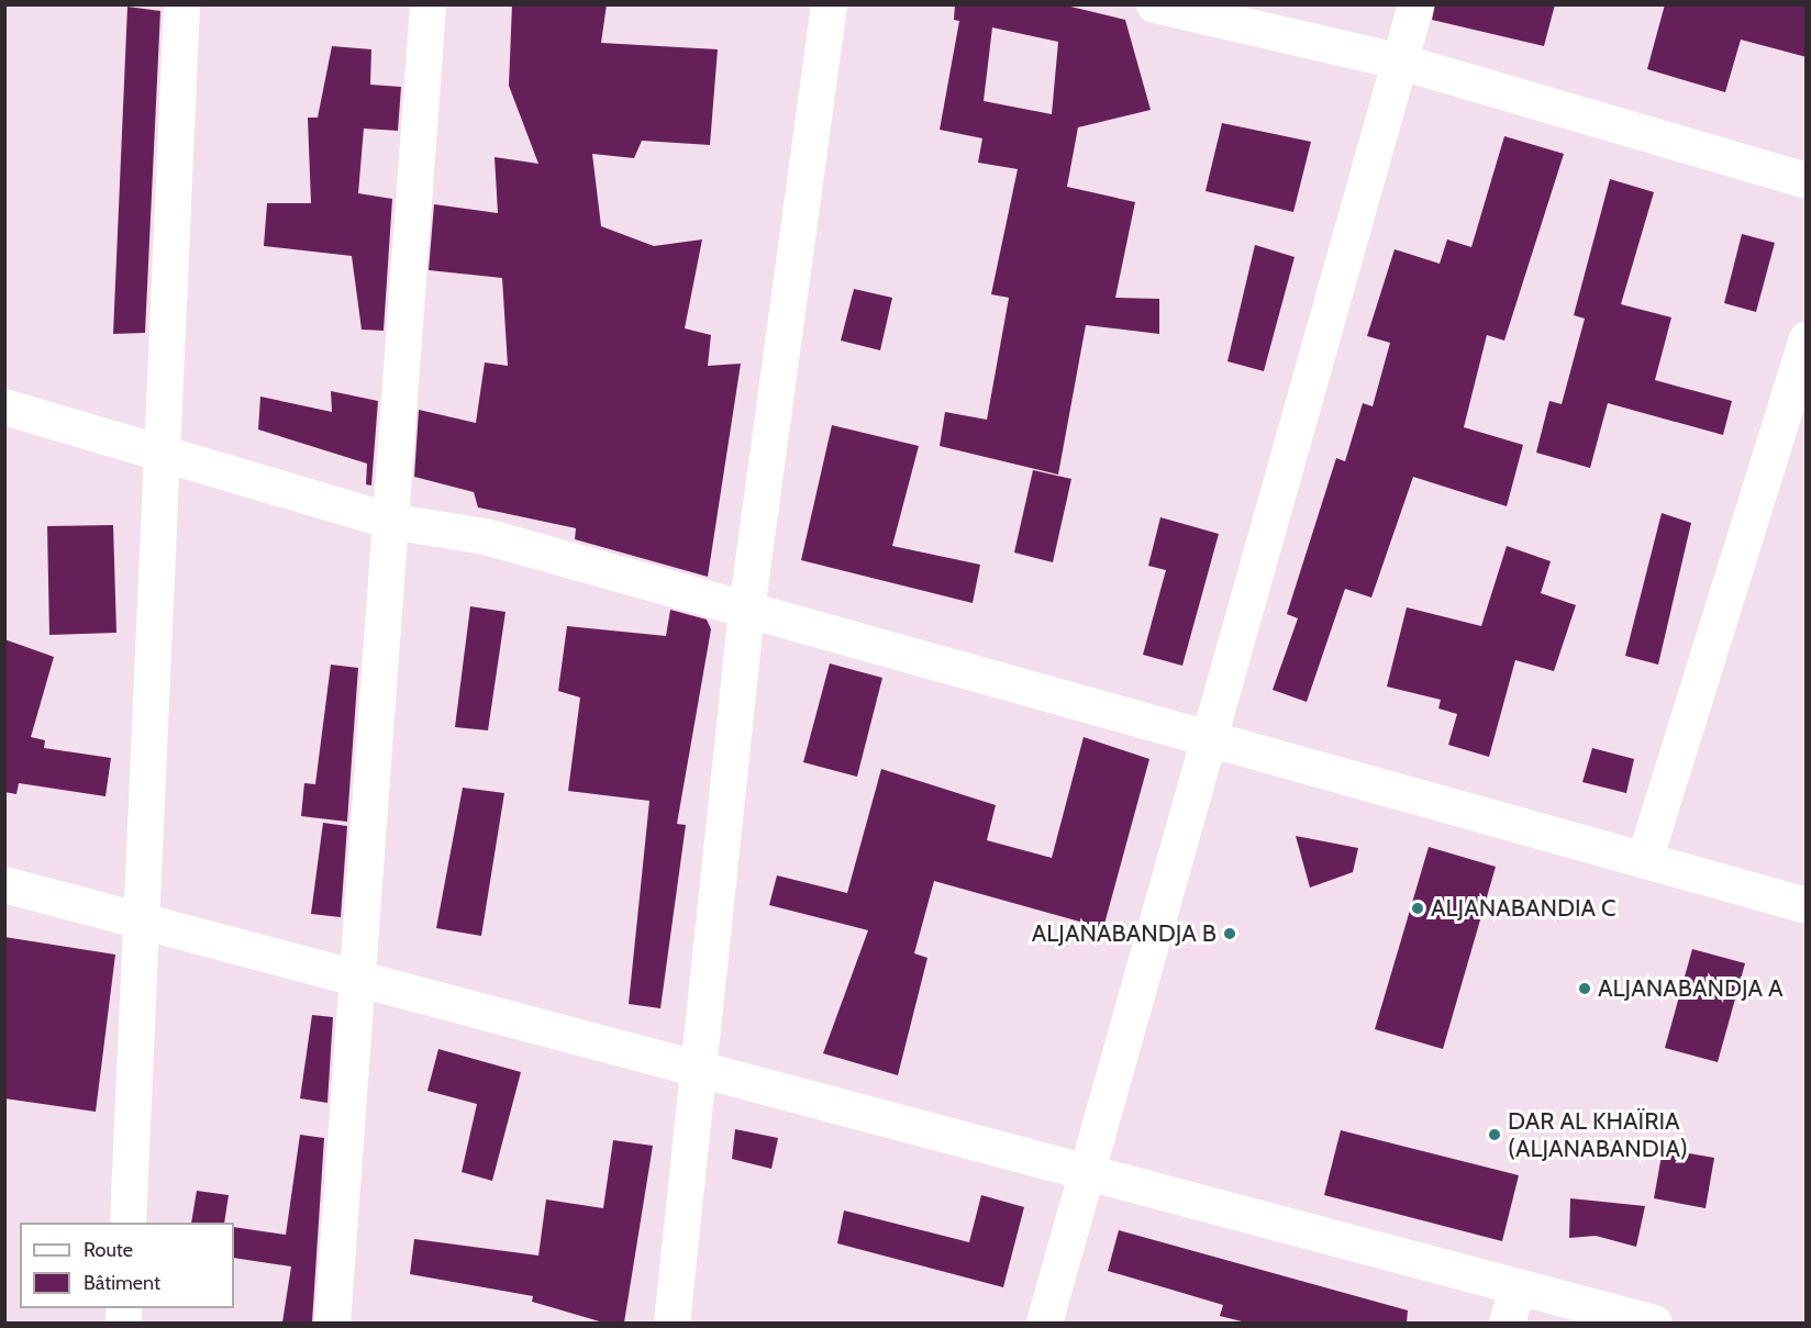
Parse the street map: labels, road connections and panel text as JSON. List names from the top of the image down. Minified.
{"places":["ALJANABANDIA C","ALJANABANDJA B","ALJANABANDJA A","DAR AL KHAÏRIA (ALJANABANDIA)"],"legend":["Route","Bâtiment"]}
